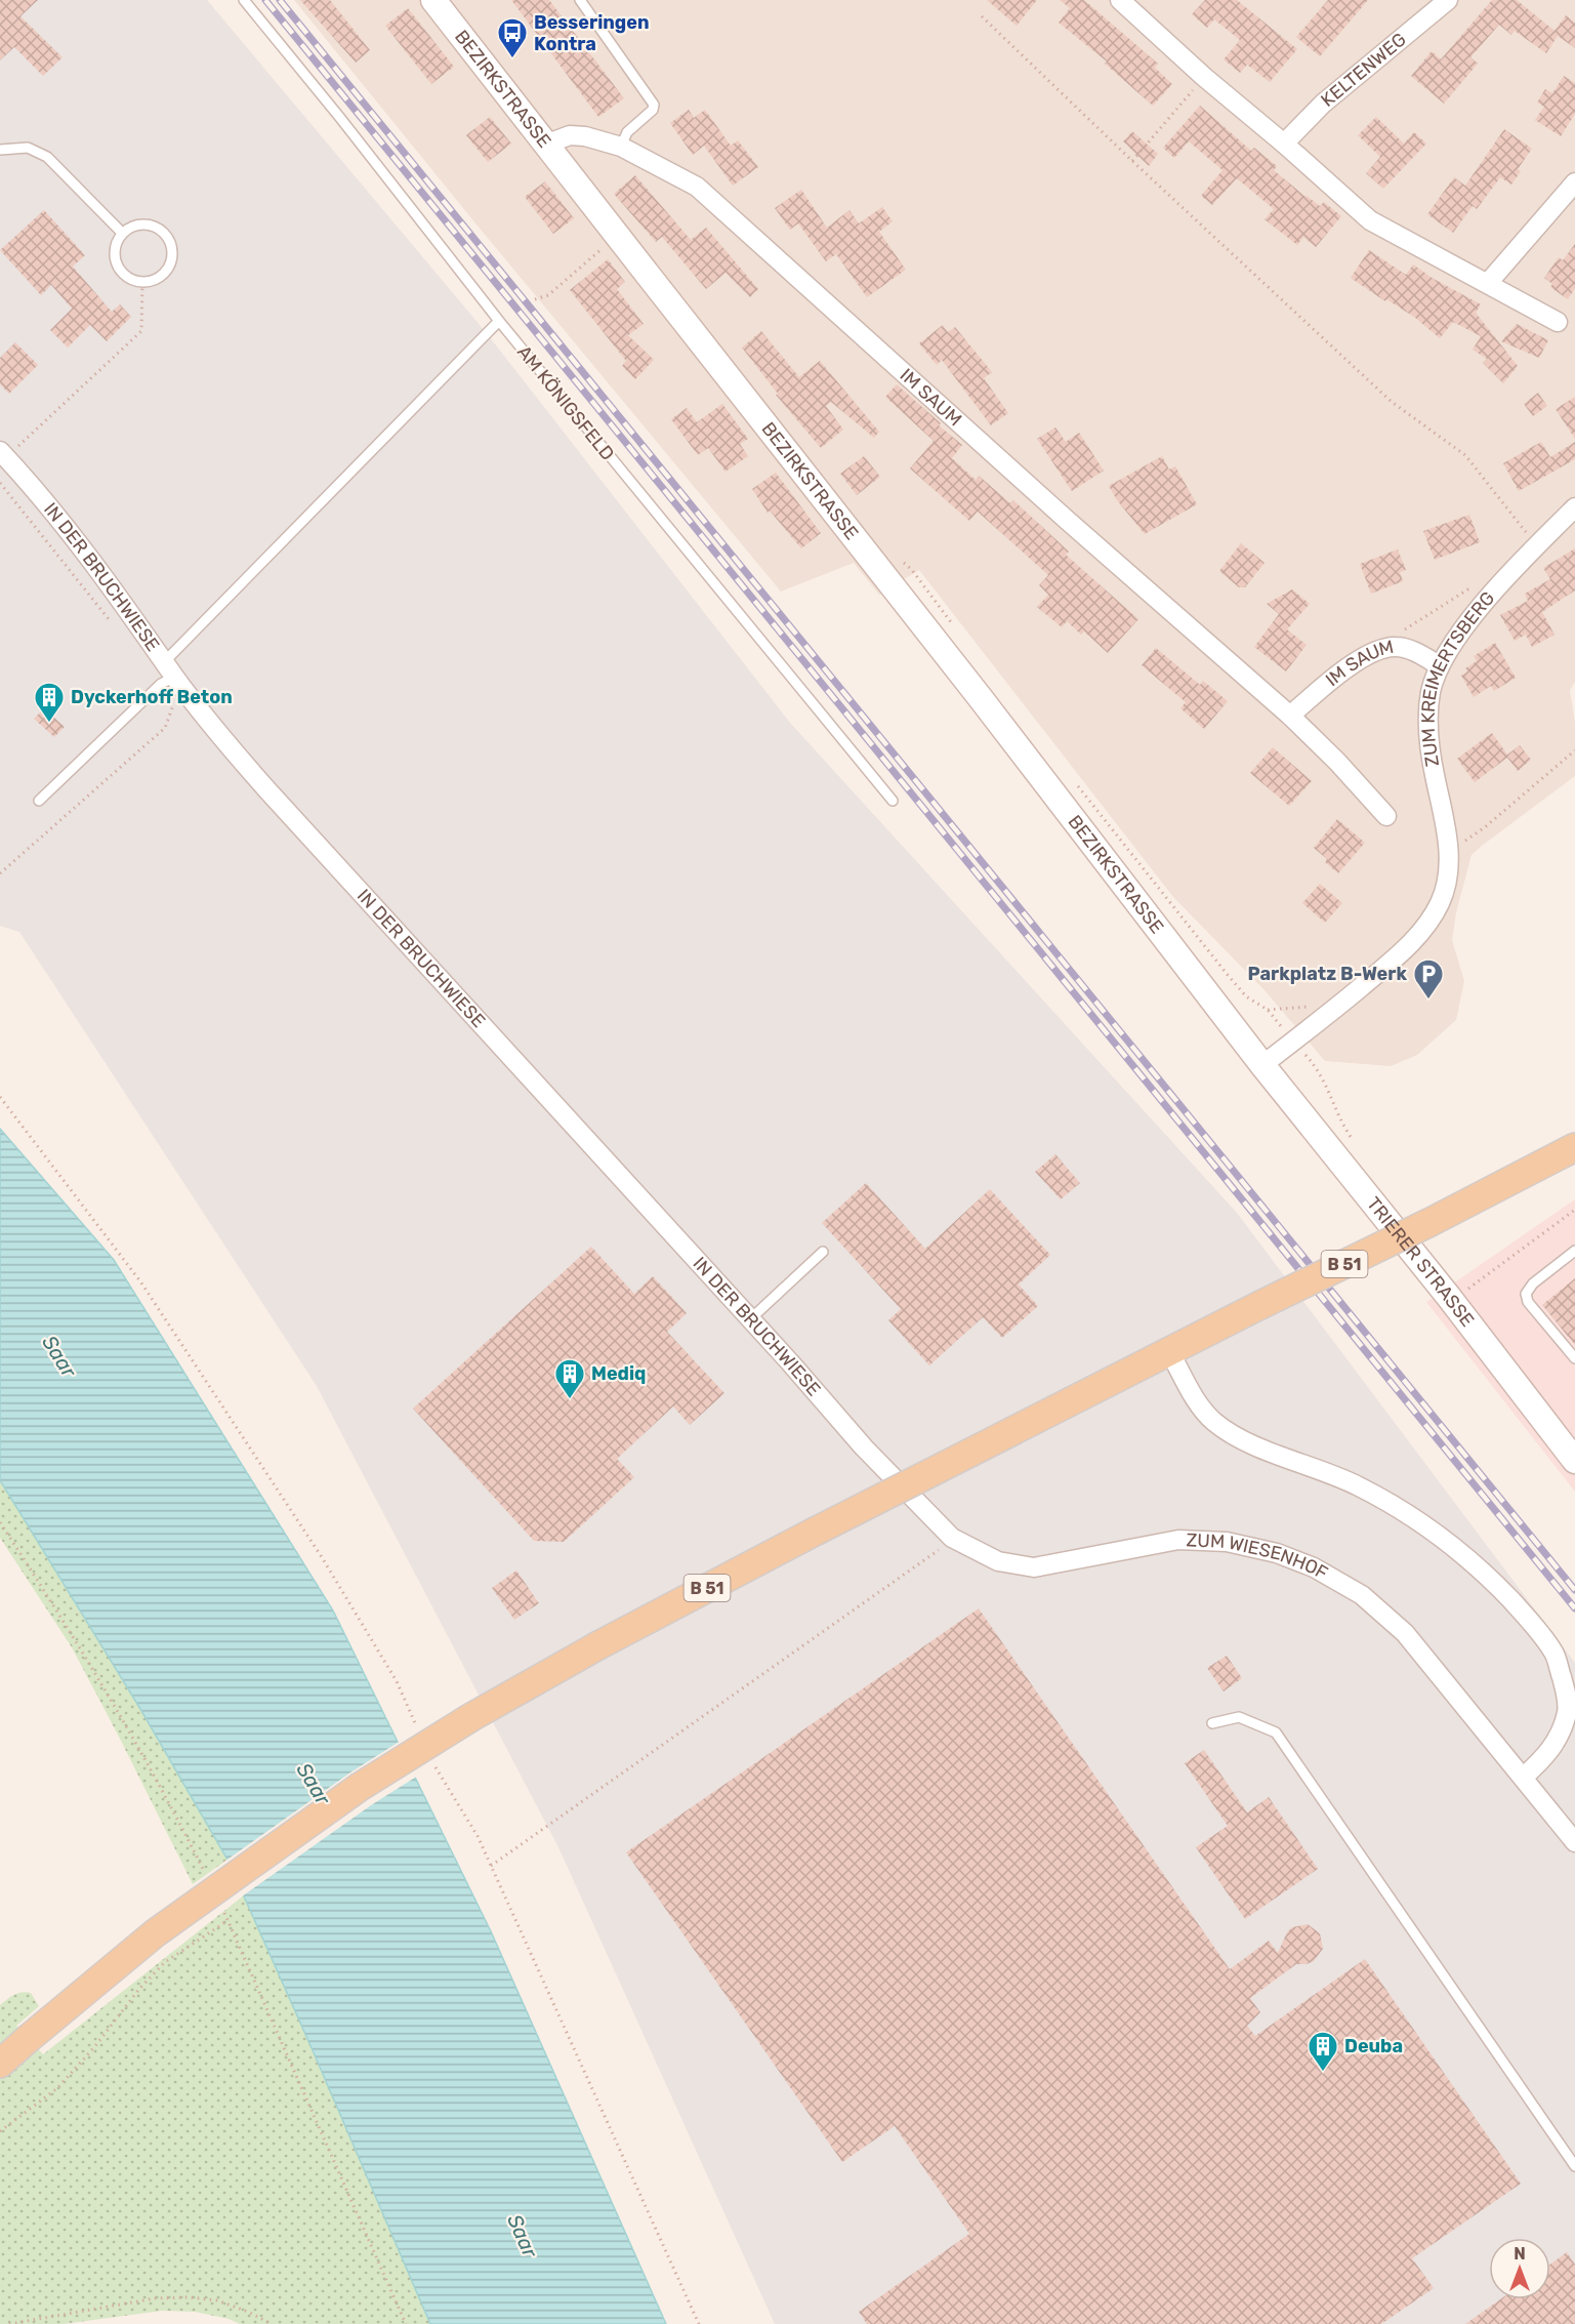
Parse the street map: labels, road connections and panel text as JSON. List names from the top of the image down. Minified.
{"streets":{"main road":["B 51"],"street":["KELTENWEG","BEZIRKSTRASSE","IM SAUM","IN DER BRUCHWIESE","ZUM KREIMERTSBERG","TRIERER STRASSE","ZUM WIESENHOF"],"lane":["AM KÖNIGSFELD"]},"crossings":[["BEZIRKSTRASSE","IM SAUM"],["BEZIRKSTRASSE","ZUM KREIMERTSBERG"],["BEZIRKSTRASSE","TRIERER STRASSE"],["IM SAUM","ZUM KREIMERTSBERG"],["IN DER BRUCHWIESE","ZUM WIESENHOF"],["ZUM KREIMERTSBERG","TRIERER STRASSE"]],"water":["Saar"],"places":{"bus stop":["Besseringen Kontra"],"building":["Dyckerhoff Beton","Mediq","Deuba"],"parking":["Parkplatz B-Werk"]},"north":"top"}
